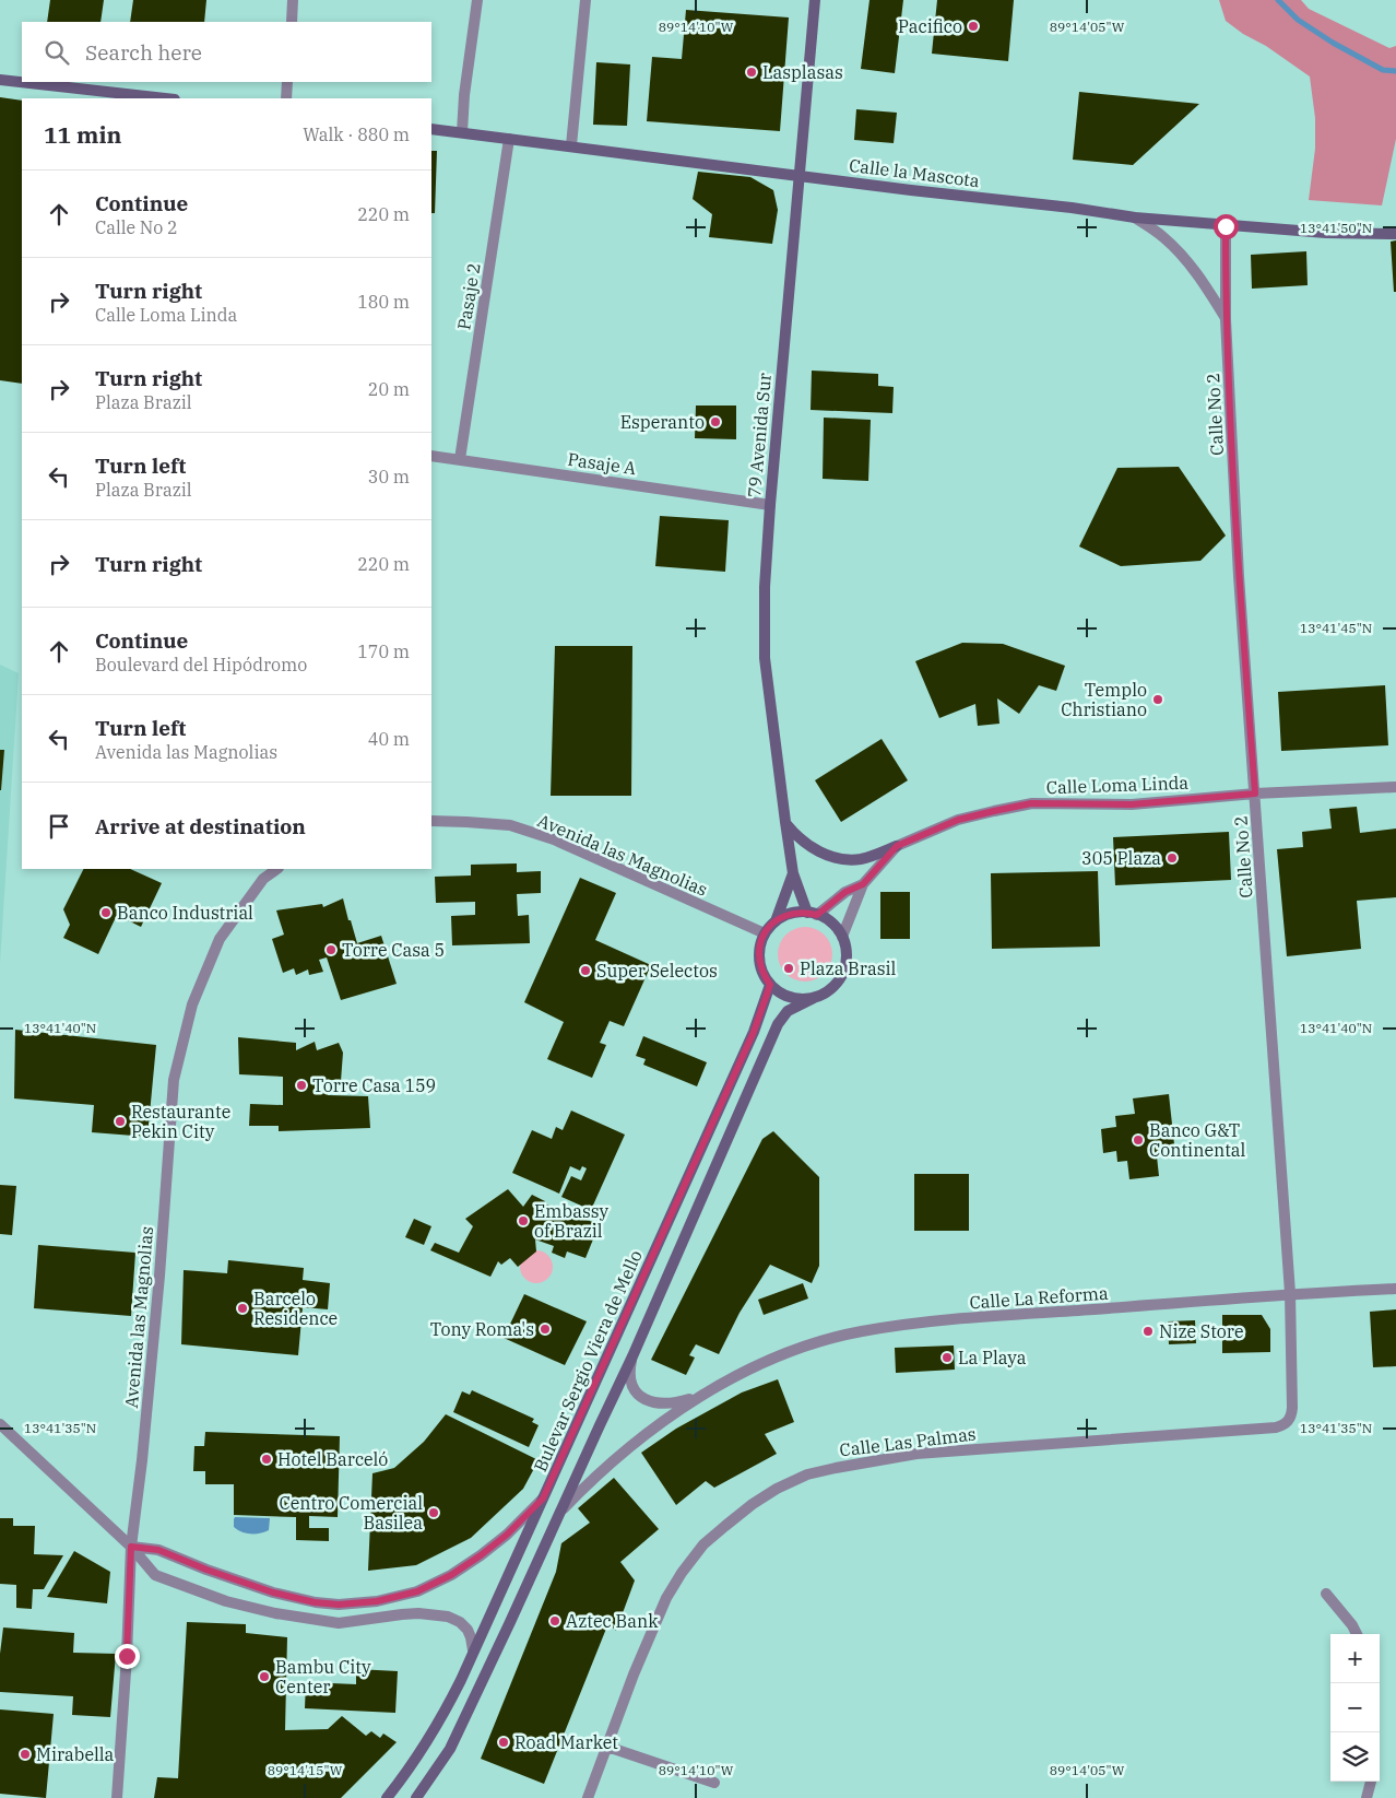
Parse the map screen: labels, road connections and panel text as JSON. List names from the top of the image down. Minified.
{"streets":{"main road":["Calle la Mascota","79 Avenida Sur","Bulevar Sergio Viera de Mello"],"street":["Pasaje 2","Calle No 2","Pasaje A","Calle Loma Linda","Avenida las Magnolias","Calle La Reforma","Calle Las Palmas"]},"crossings":[["Calle la Mascota","Pasaje 2"],["Calle la Mascota","Calle No 2"],["Calle la Mascota","79 Avenida Sur"],["Pasaje 2","Pasaje A"],["Calle No 2","Calle Loma Linda"],["Calle No 2","Calle La Reforma"],["Calle No 2","Calle Las Palmas"],["79 Avenida Sur","Pasaje A"],["79 Avenida Sur","Calle Loma Linda"],["79 Avenida Sur","Avenida las Magnolias"],["79 Avenida Sur","Bulevar Sergio Viera de Mello"],["Calle Loma Linda","Avenida las Magnolias"],["Calle Loma Linda","Bulevar Sergio Viera de Mello"],["Avenida las Magnolias","Bulevar Sergio Viera de Mello"],["Calle La Reforma","Bulevar Sergio Viera de Mello"],["Calle La Reforma","Calle Las Palmas"]],"places":["Pacifico","Lasplasas","Esperanto","Templo Christiano","305 Plaza","Banco Industrial","Torre Casa 5","Plaza Brasil","Super Selectos","Torre Casa 159","Restaurante Pekin City","Banco G&T Continental","Embassy of Brazil","Barcelo Residence","Tony Roma's","Nize Store","La Playa","Hotel Barceló","Centro Comercial Basilea","Aztec Bank","Bambu City Center","Road Market","Mirabella"],"page":{"search":"Search here","heading":["11 min","Walk · 880 m"],"list":[["Continue","Calle No 2","220 m"],["Turn right","Calle Loma Linda","180 m"],["Turn right","Plaza Brazil","20 m"],["Turn left","Plaza Brazil","30 m"],["Turn right","220 m"],["Continue","Boulevard del Hipódromo","170 m"],["Turn left","Avenida las Magnolias","40 m"],"Arrive at destination"],"map_buttons":["+","−"]},"coordinates":["89°14'10\"W","89°14'05\"W","13°41'50\"N","13°41'45\"N","13°41'40\"N","13°41'35\"N","89°14'15\"W"]}
